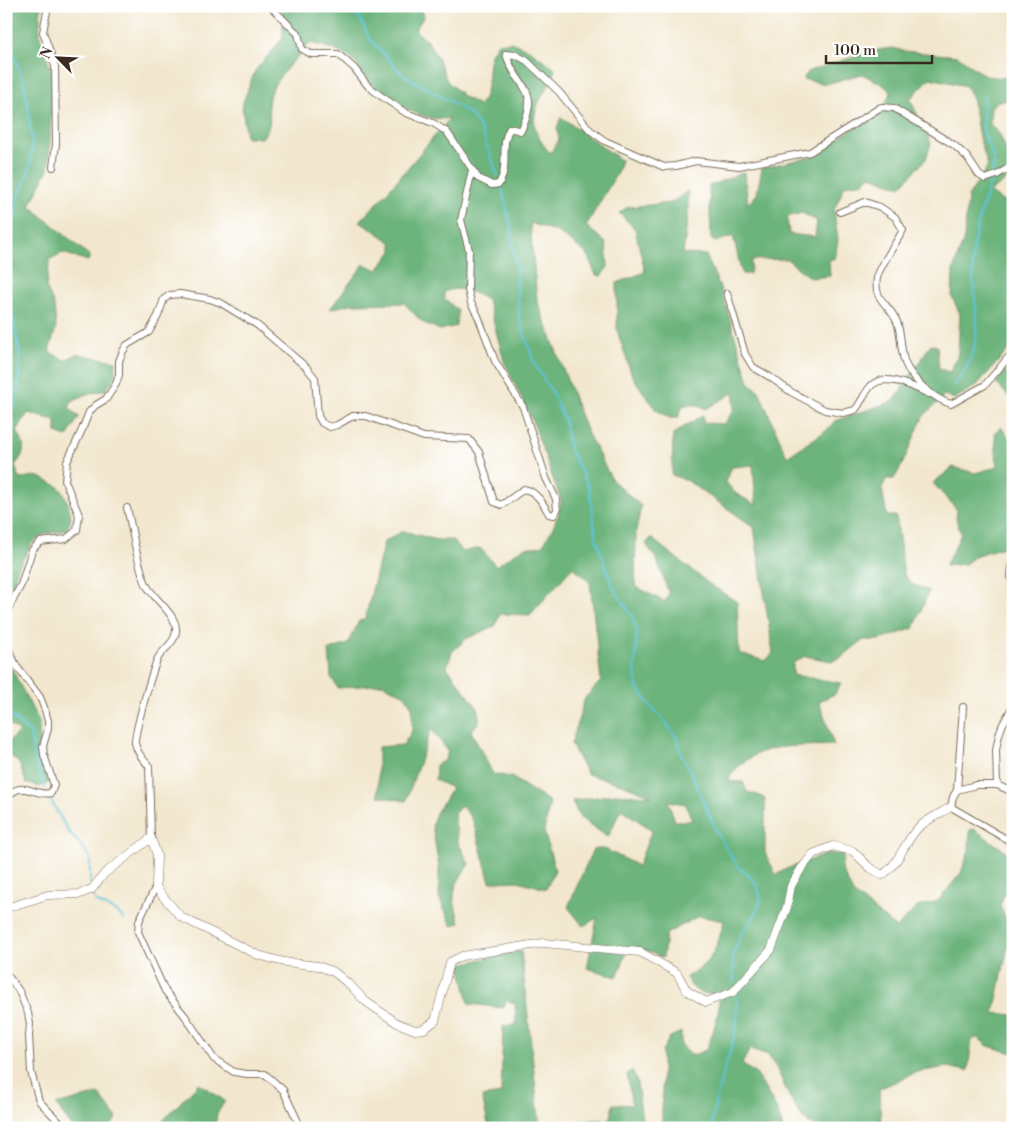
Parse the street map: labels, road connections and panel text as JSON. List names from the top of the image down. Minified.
{"scale_bar":"100 m","north":"top left"}
